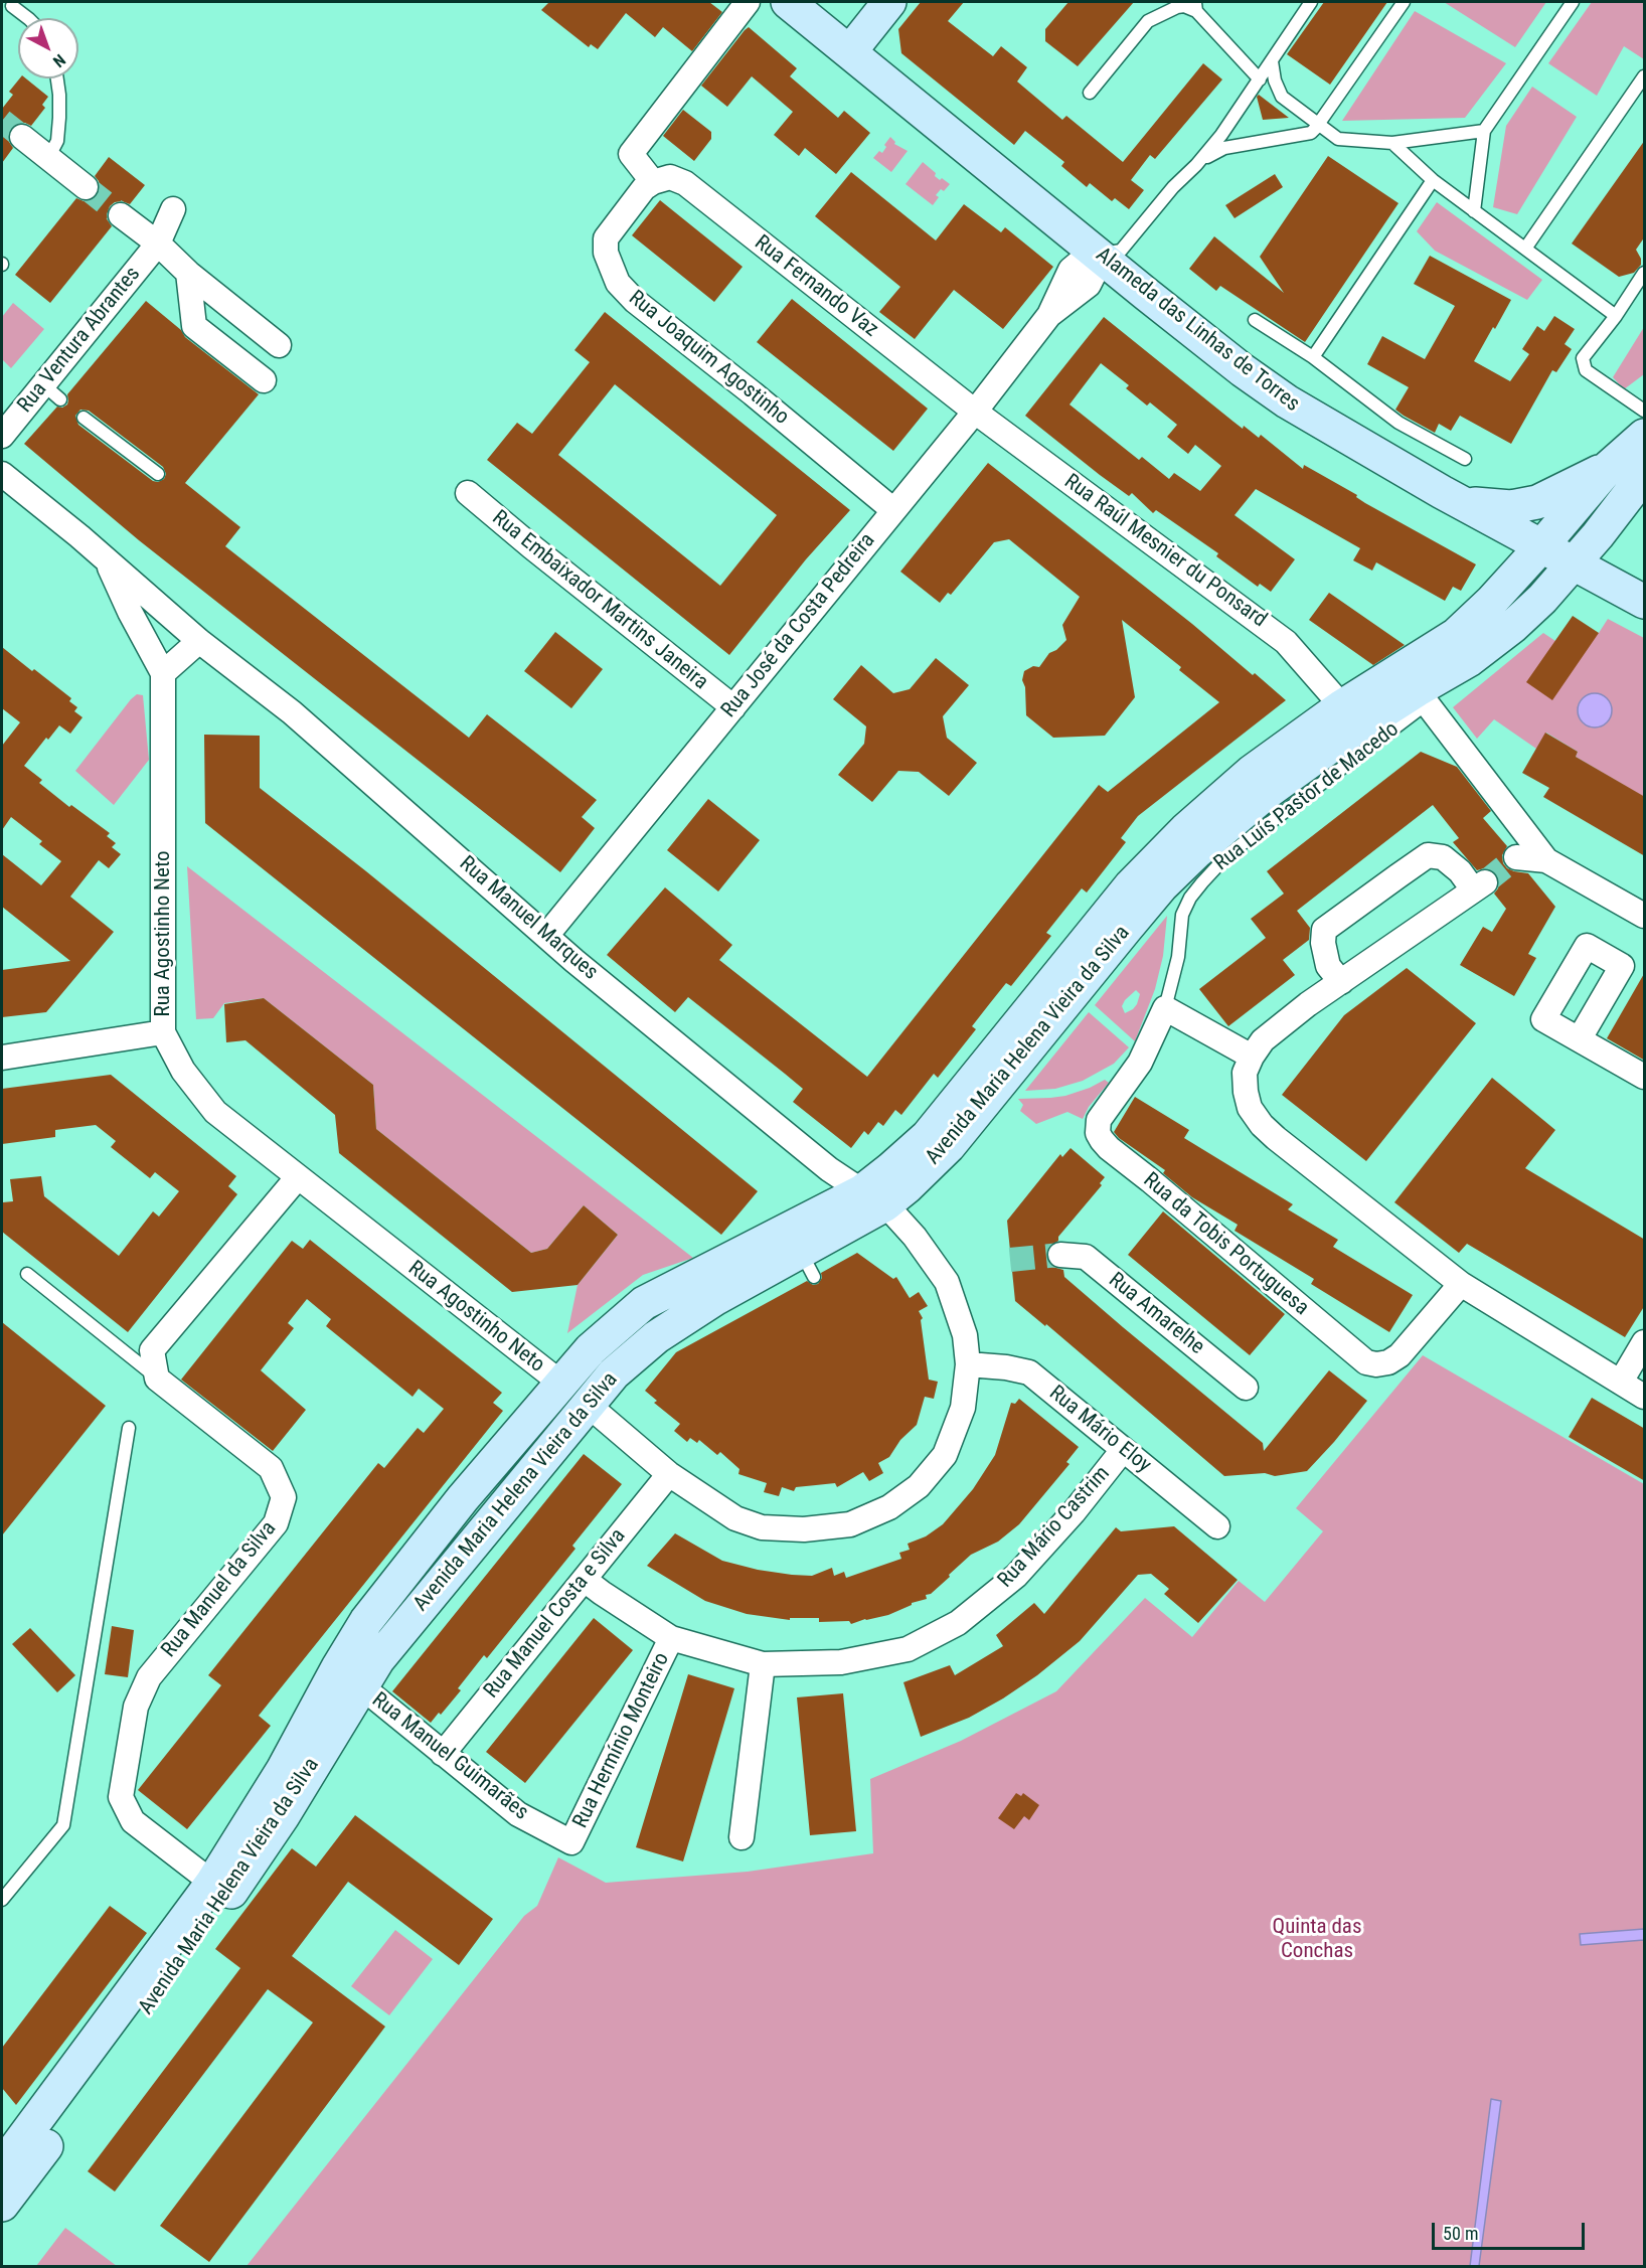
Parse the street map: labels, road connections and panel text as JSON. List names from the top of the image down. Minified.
{"streets":{"street":["Rua Fernando Vaz","Alameda das Linhas de Torres","Rua Ventura Abrantes","Rua Joaquim Agostinho","Rua Raúl Mesnier du Ponsard","Rua Embaixador Martins Janeira","Rua José da Costa Pedreira","Rua Manuel Marques","Rua Agostinho Neto","Avenida Maria Helena Vieira da Silva","Rua da Tobis Portuguesa","Rua Amarelhe","Rua Mário Eloy","Rua Mário Castrim","Rua Manuel da Silva","Rua Manuel Costa e Silva","Rua Hermínio Monteiro","Rua Manuel Guimarães"],"lane":["Rua Luís Pastor de Macedo"]},"crossings":[["Rua Fernando Vaz","Rua Joaquim Agostinho"],["Rua Fernando Vaz","Rua Raúl Mesnier du Ponsard"],["Rua Fernando Vaz","Rua José da Costa Pedreira"],["Alameda das Linhas de Torres","Rua José da Costa Pedreira"],["Alameda das Linhas de Torres","Avenida Maria Helena Vieira da Silva"],["Rua Joaquim Agostinho","Rua José da Costa Pedreira"],["Rua Raúl Mesnier du Ponsard","Rua José da Costa Pedreira"],["Rua Raúl Mesnier du Ponsard","Avenida Maria Helena Vieira da Silva"],["Rua Embaixador Martins Janeira","Rua José da Costa Pedreira"],["Rua José da Costa Pedreira","Rua Manuel Marques"],["Rua Luís Pastor de Macedo","Avenida Maria Helena Vieira da Silva"],["Rua Luís Pastor de Macedo","Rua da Tobis Portuguesa"],["Rua Manuel Marques","Rua Agostinho Neto"],["Rua Manuel Marques","Avenida Maria Helena Vieira da Silva"],["Rua Manuel Marques","Rua Mário Eloy"],["Rua Manuel Marques","Rua Manuel Costa e Silva"],["Rua Agostinho Neto","Avenida Maria Helena Vieira da Silva"],["Avenida Maria Helena Vieira da Silva","Rua Manuel da Silva"],["Avenida Maria Helena Vieira da Silva","Rua Manuel Guimarães"],["Rua Mário Eloy","Rua Mário Castrim"],["Rua Mário Castrim","Rua Manuel Costa e Silva"],["Rua Mário Castrim","Rua Hermínio Monteiro"],["Rua Manuel Costa e Silva","Rua Manuel Guimarães"],["Rua Hermínio Monteiro","Rua Manuel Guimarães"]],"parks":["Quinta das Conchas"],"scale_bar":"50 m","north":"bottom right"}
